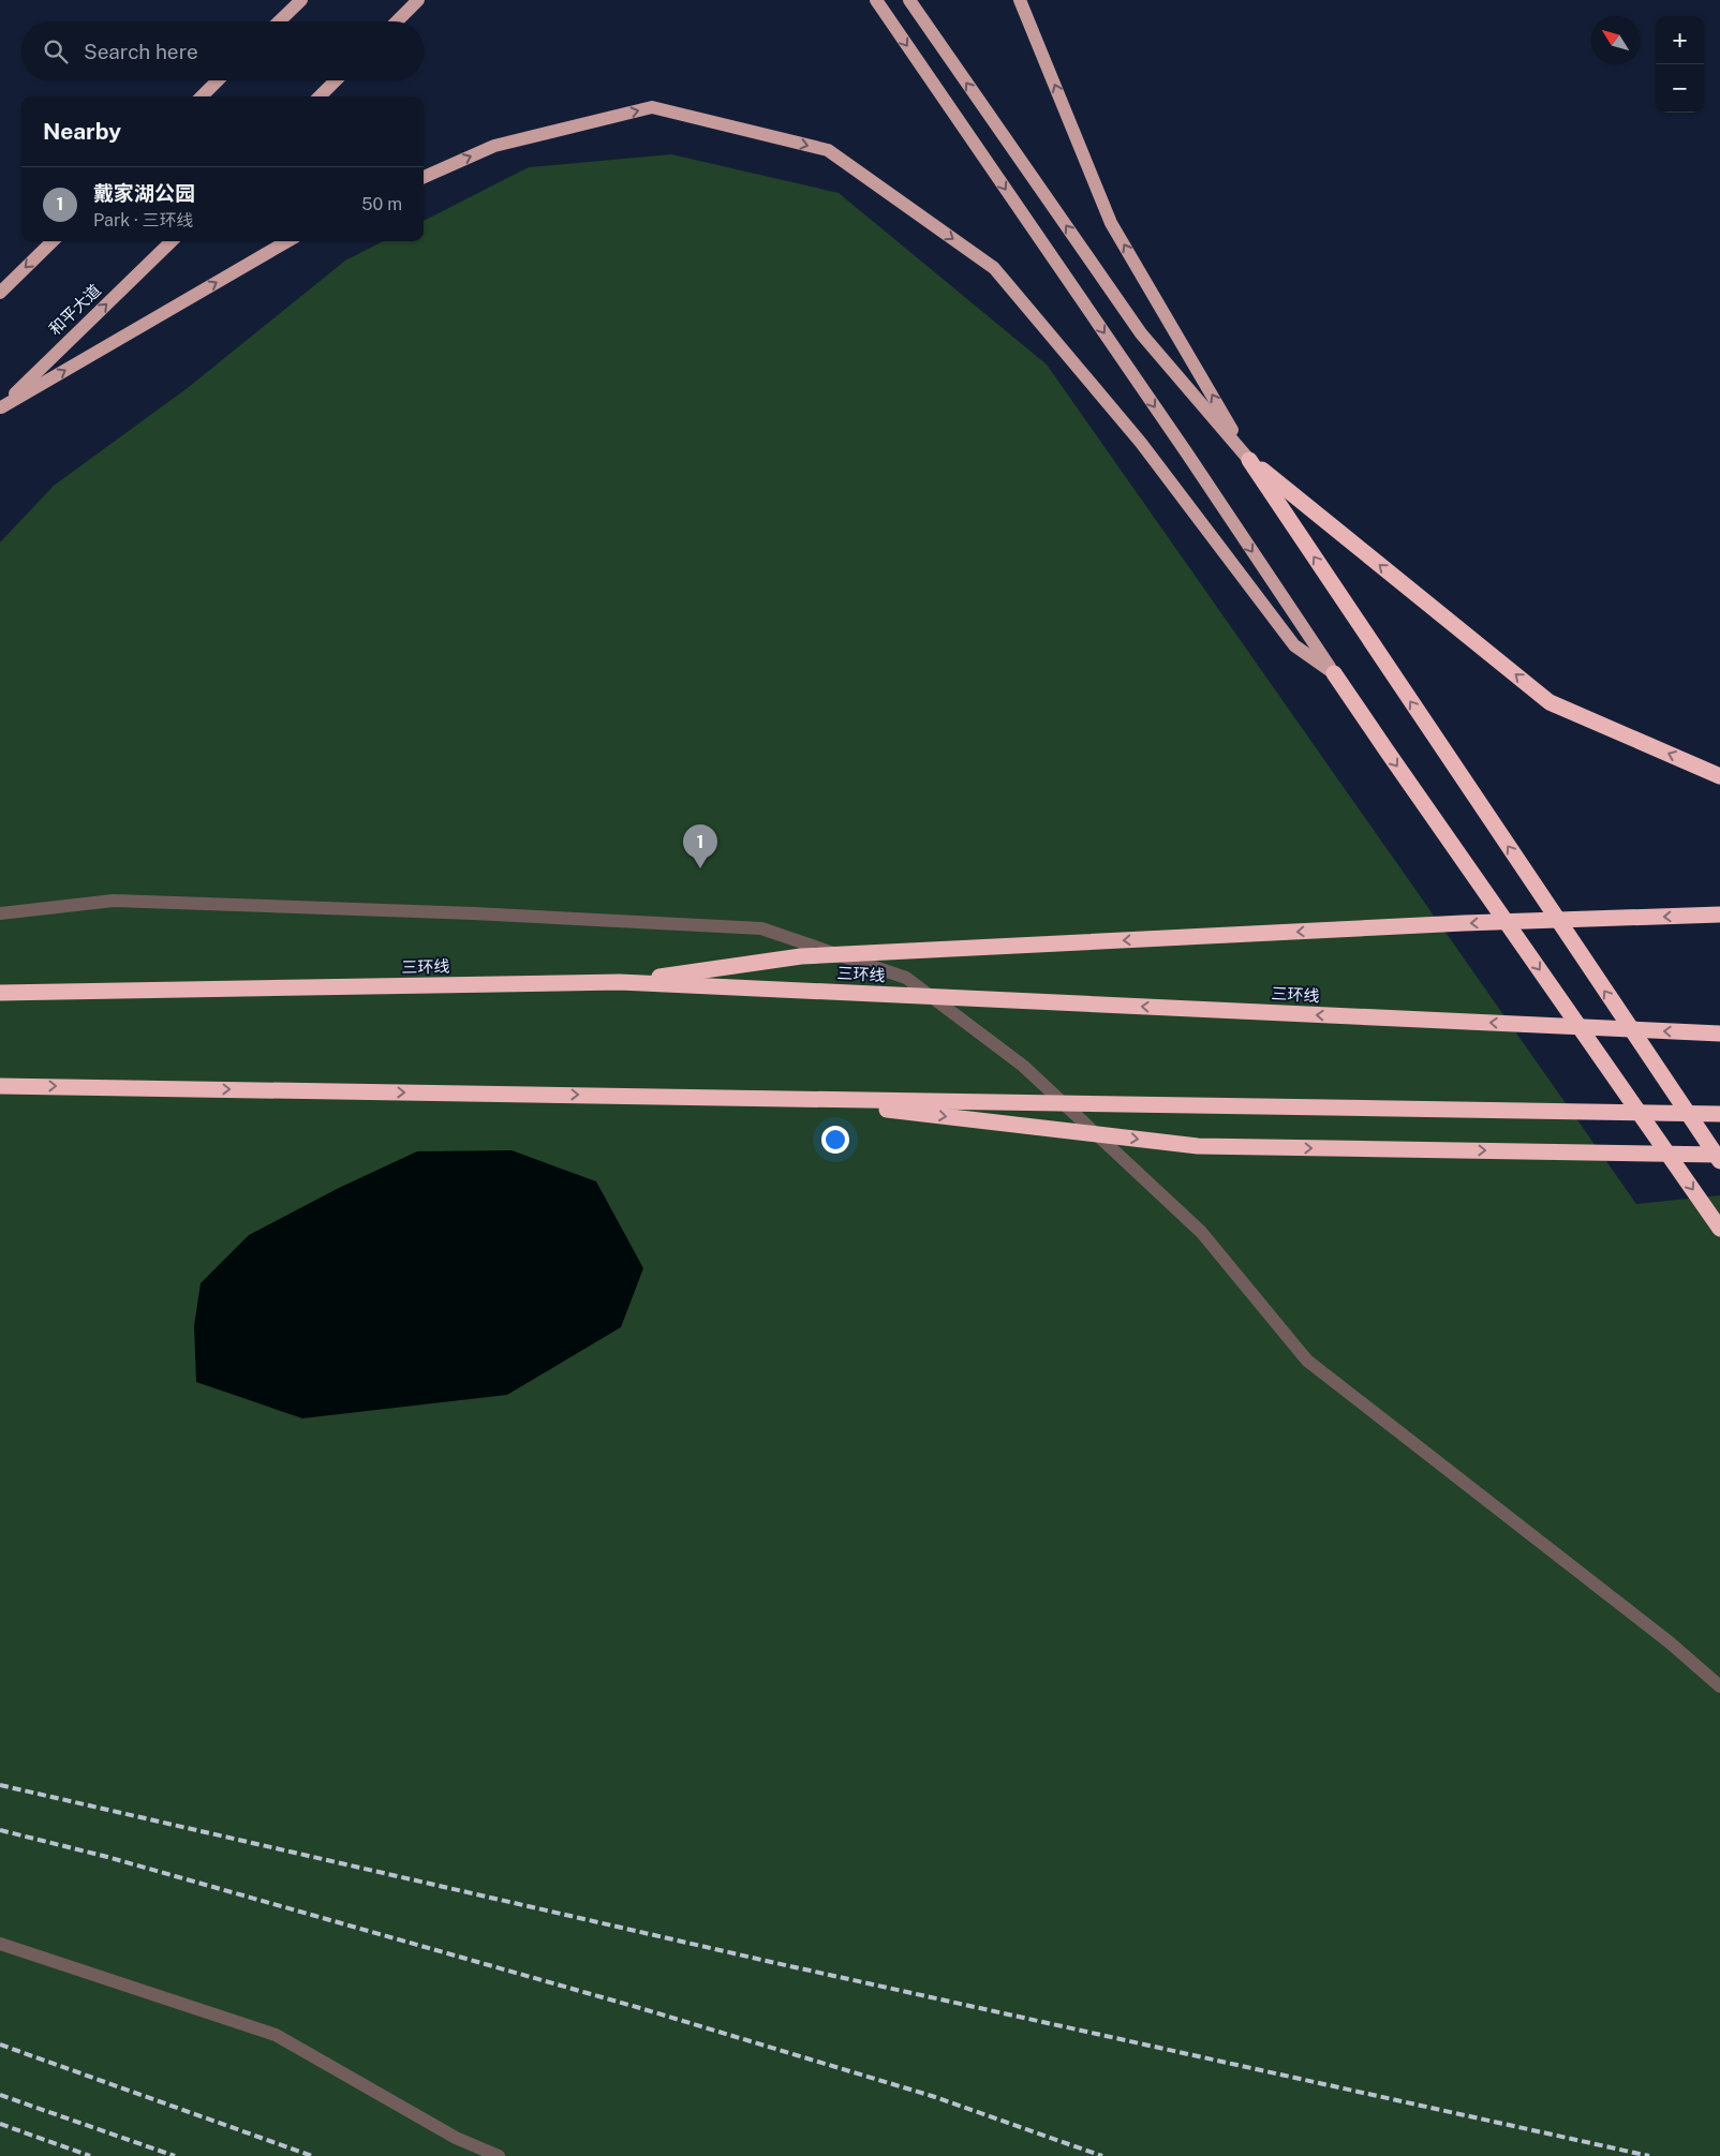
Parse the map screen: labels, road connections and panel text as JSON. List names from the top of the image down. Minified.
{"streets":{"highway":["三环线"],"main road":["和平大道"]},"north":"top left","page":{"map_buttons":["+","−"],"search":"Search here","heading":"Nearby","list":[{"mark":"1","name":"戴家湖公园","note":"Park · 三环线","value":"50 m"}],"pins":"1"}}
